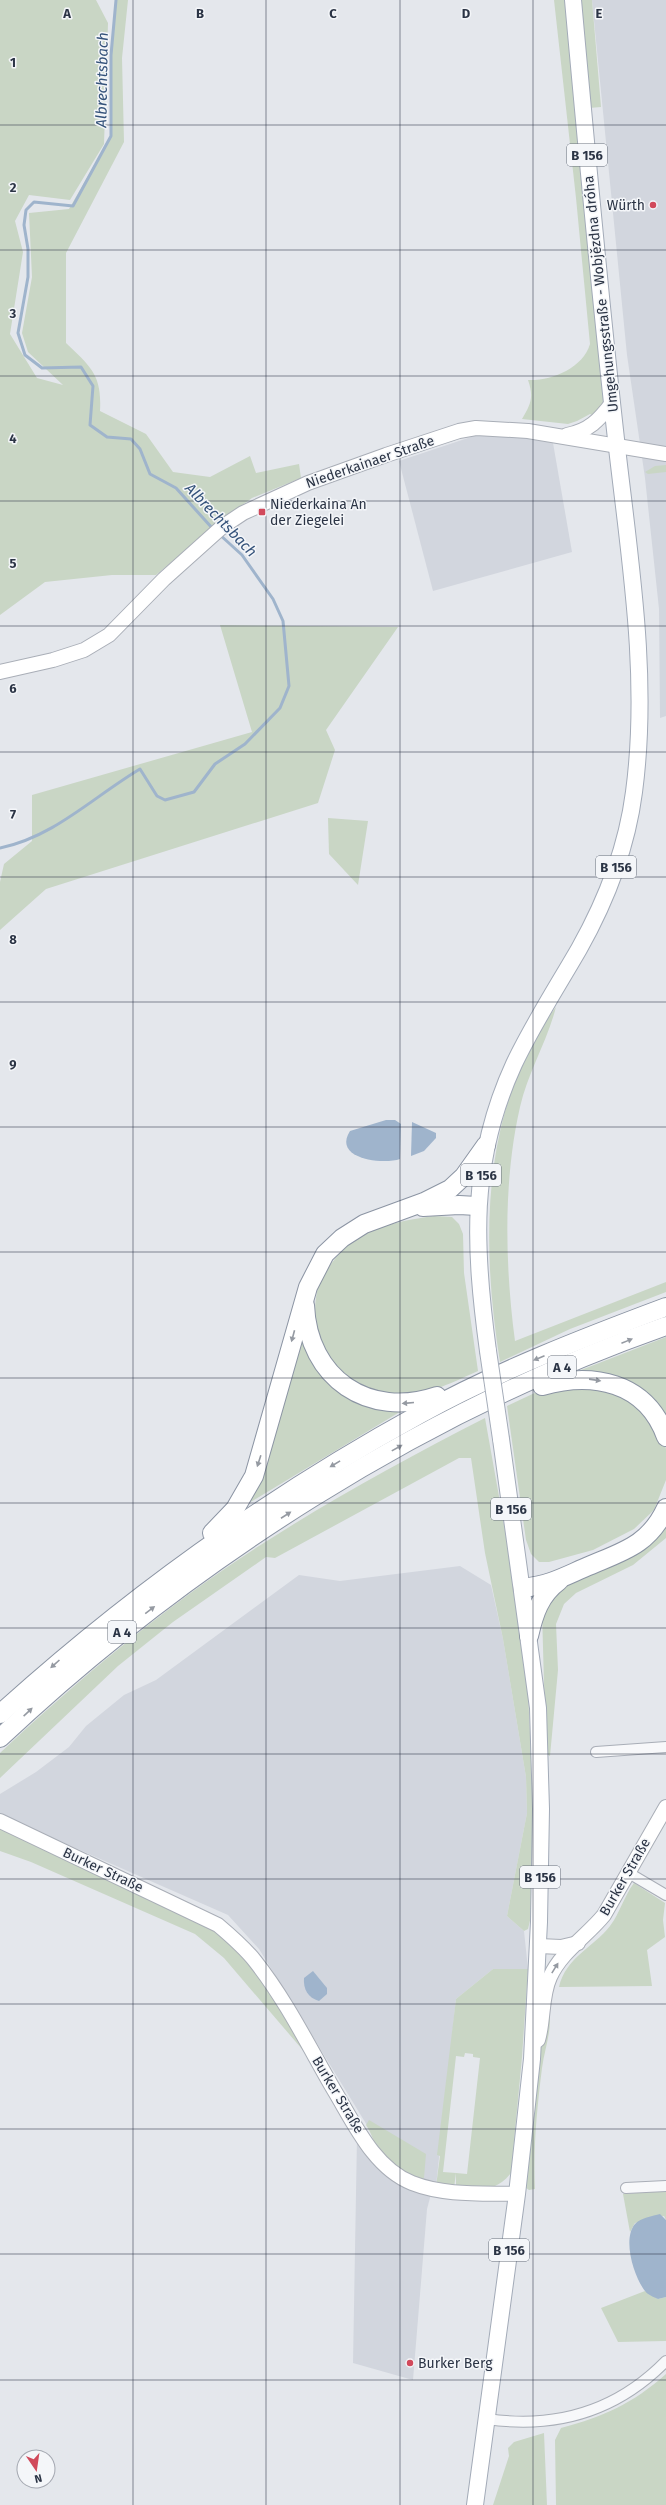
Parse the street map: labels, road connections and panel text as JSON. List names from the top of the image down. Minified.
{"streets":{"highway":["A 4"],"main road":["B 156","Umgehungsstraße - Wobjězdna dróha"],"street":["Niederkainaer Straße","Burker Straße"]},"crossings":[["B 156","Umgehungsstraße - Wobjězdna dróha"],["B 156","Niederkainaer Straße"],["B 156","Burker Straße"],["Umgehungsstraße - Wobjězdna dróha","Niederkainaer Straße"]],"water":["Albrechtsbach"],"places":{"other":["Würth","Burker Berg"],"transit":["Niederkaina An der Ziegelei"]},"north":"bottom","grid":{"columns":["A","B","C","D","E"],"rows":["1","2","3","4","5","6","7","8","9"]}}
